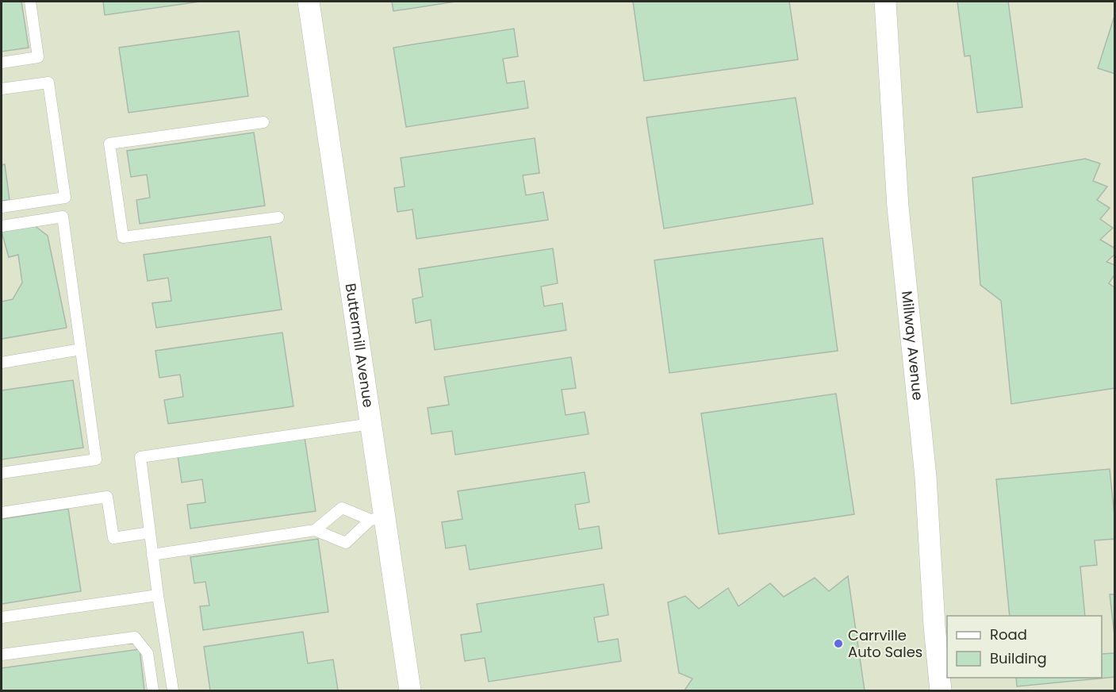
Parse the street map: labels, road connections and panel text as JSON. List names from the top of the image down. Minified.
{"streets":{"street":["Buttermill Avenue","Millway Avenue"]},"places":["Carrville Auto Sales"],"legend":["Road","Building"]}
